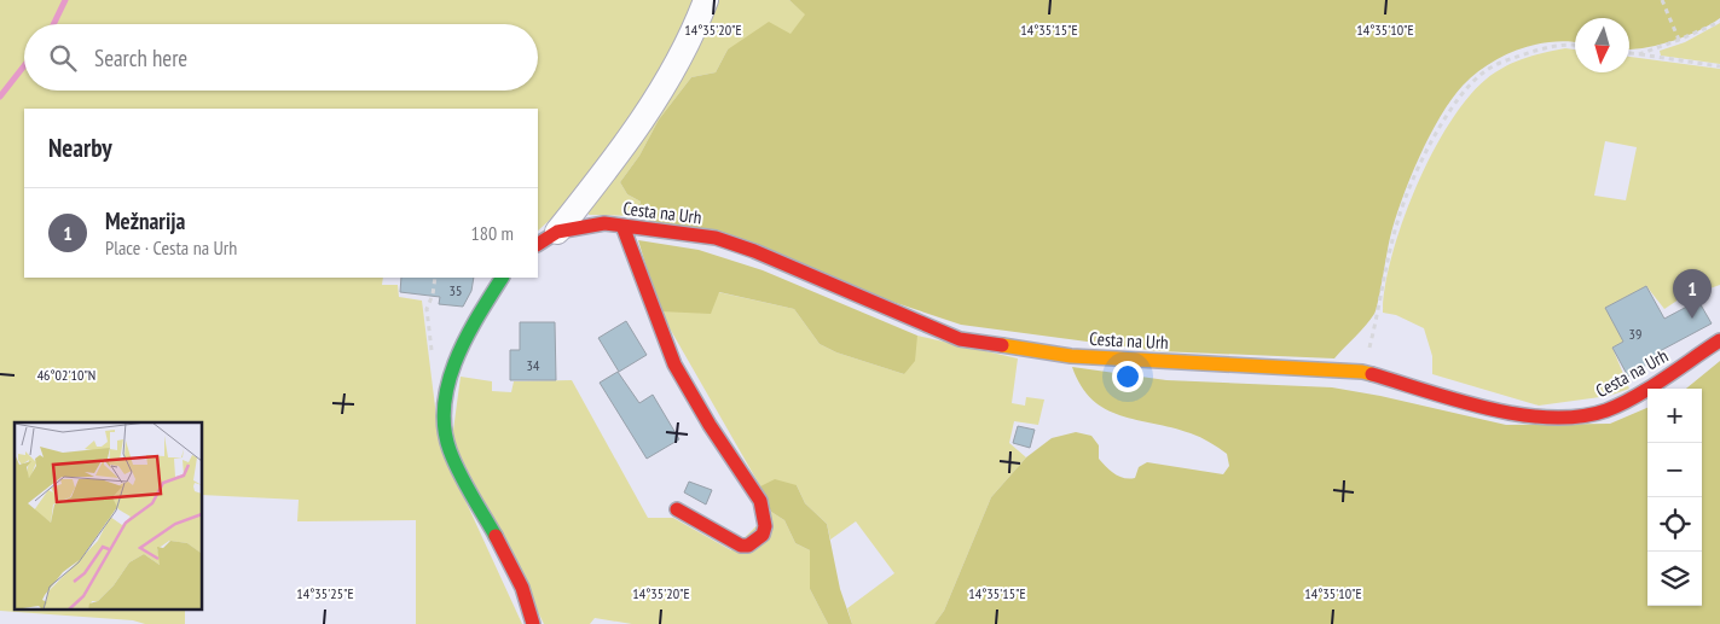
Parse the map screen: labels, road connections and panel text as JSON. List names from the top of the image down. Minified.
{"streets":{"street":["Cesta na Urh"]},"house_numbers":["35","39","34"],"north":"bottom","page":{"search":"Search here","heading":"Nearby","list":[{"mark":"1","name":"Mežnarija","note":"Place · Cesta na Urh","value":"180 m"}],"pins":"1","map_buttons":["+","−"]},"coordinates":["14°35'20\"E","14°35'15\"E","14°35'10\"E","46°02'10\"N","14°35'25\"E"]}
